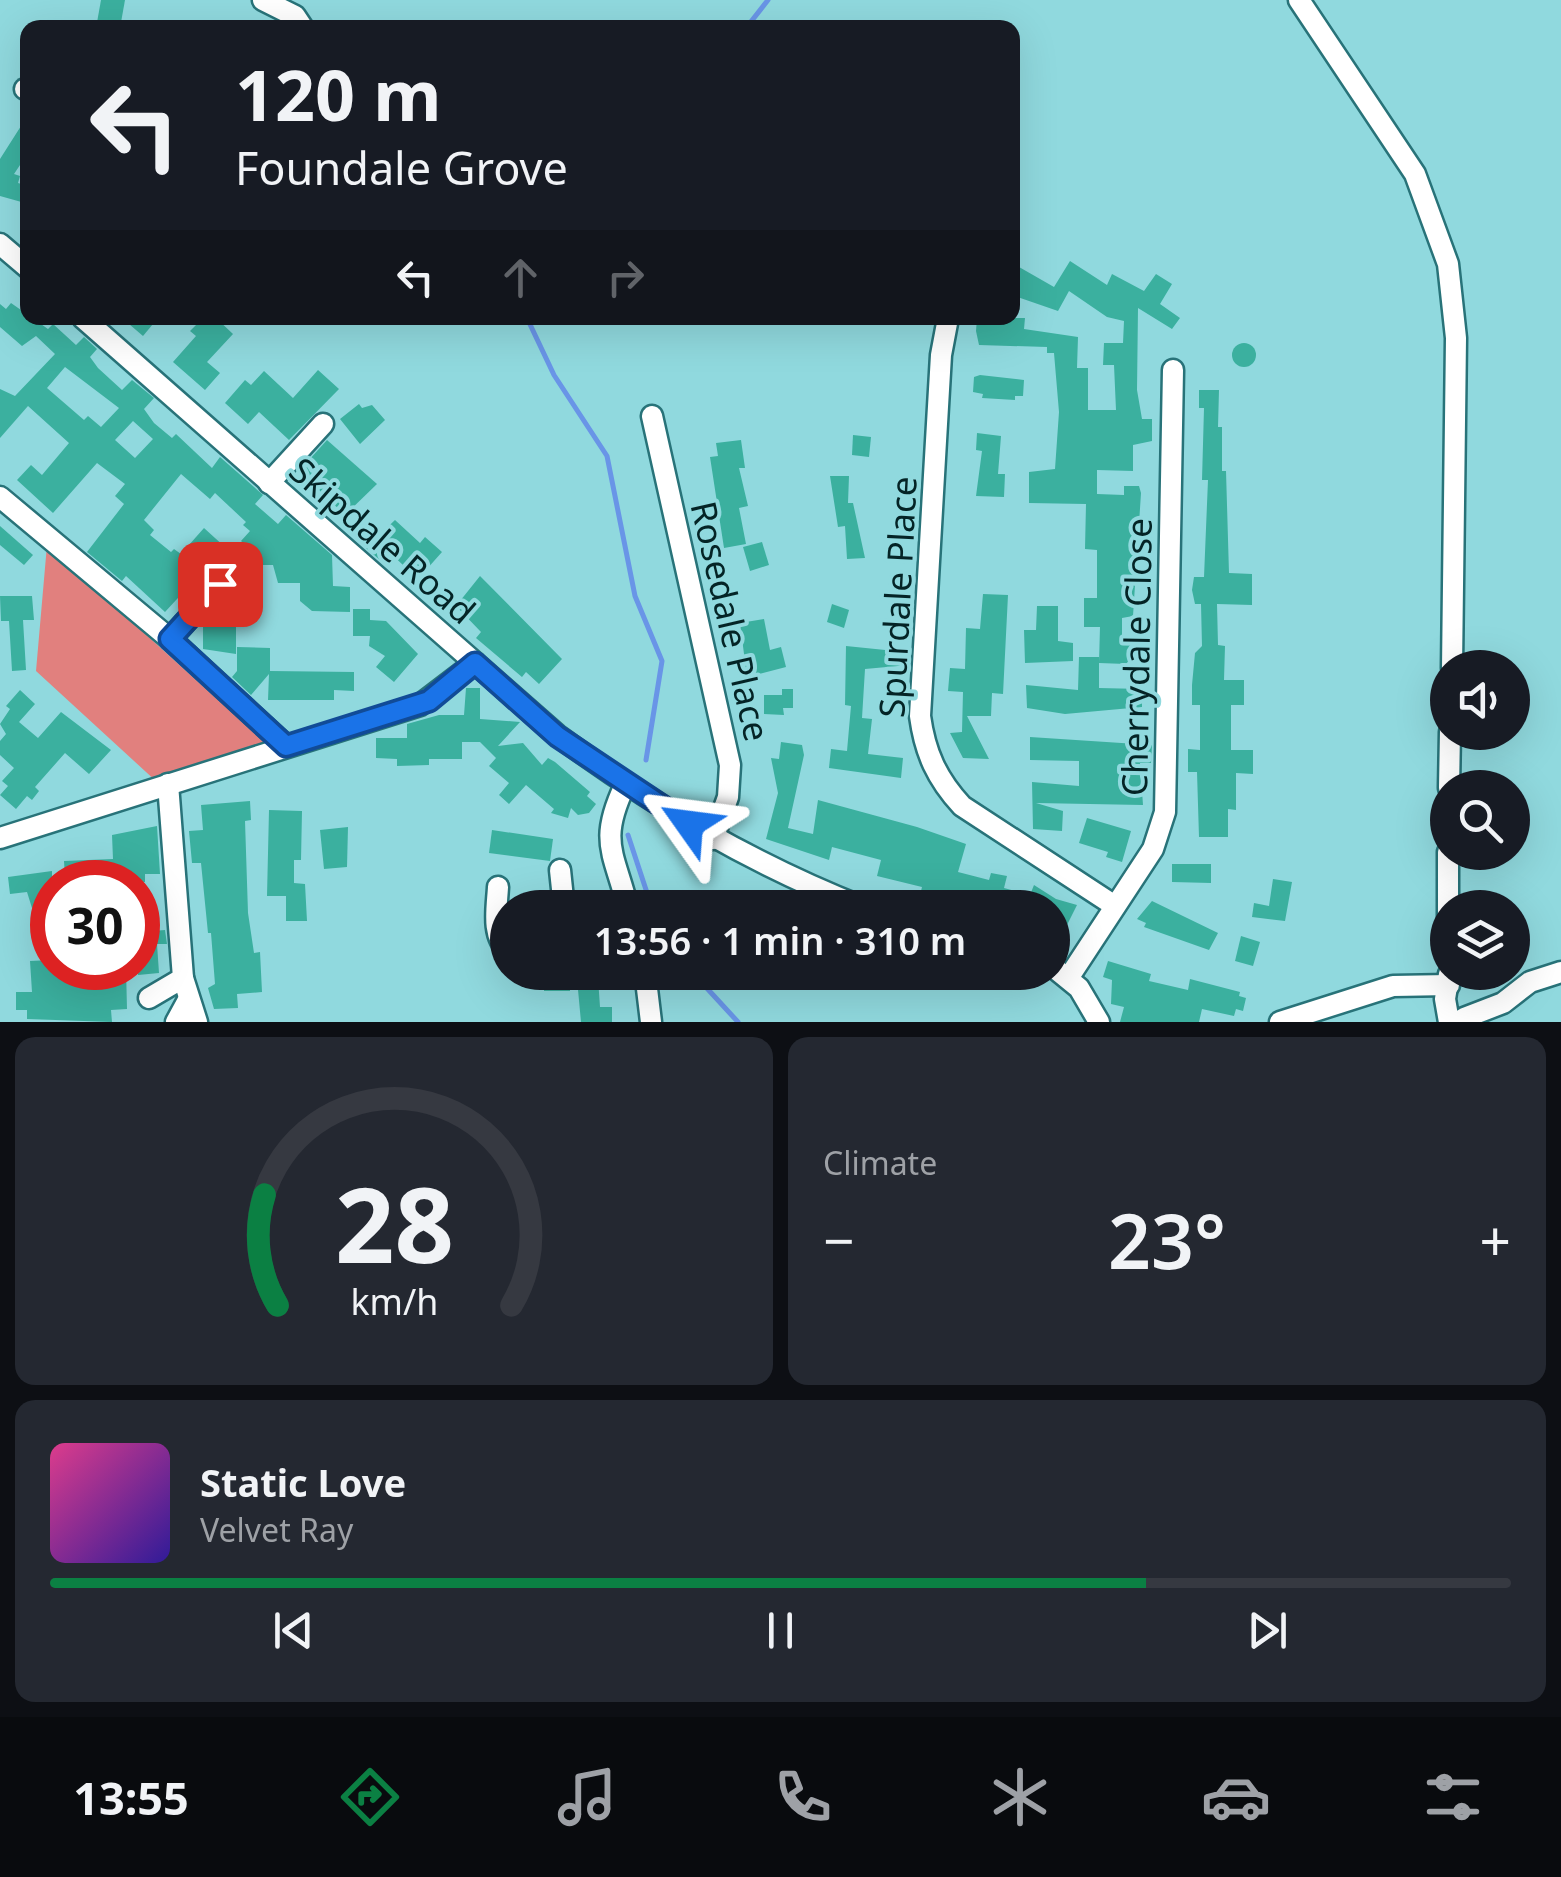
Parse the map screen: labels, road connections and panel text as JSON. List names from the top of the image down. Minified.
{"streets":{"street":["Skipdale Road","Spurdale Place","Rosedale Place","Cherrydale Close"]},"crossings":[["Skipdale Road","Rosedale Place"],["Spurdale Place","Cherrydale Close"]],"page":{"turn":["120 m","Foundale Grove"],"limit":"30","trip":"13:56 · 1 min · 310 m","tile":"Climate","heat":["−","23°","+"],"song":["Static Love","Velvet Ray"],"tabs":"13:55","gauge":["28","km/h"]}}
